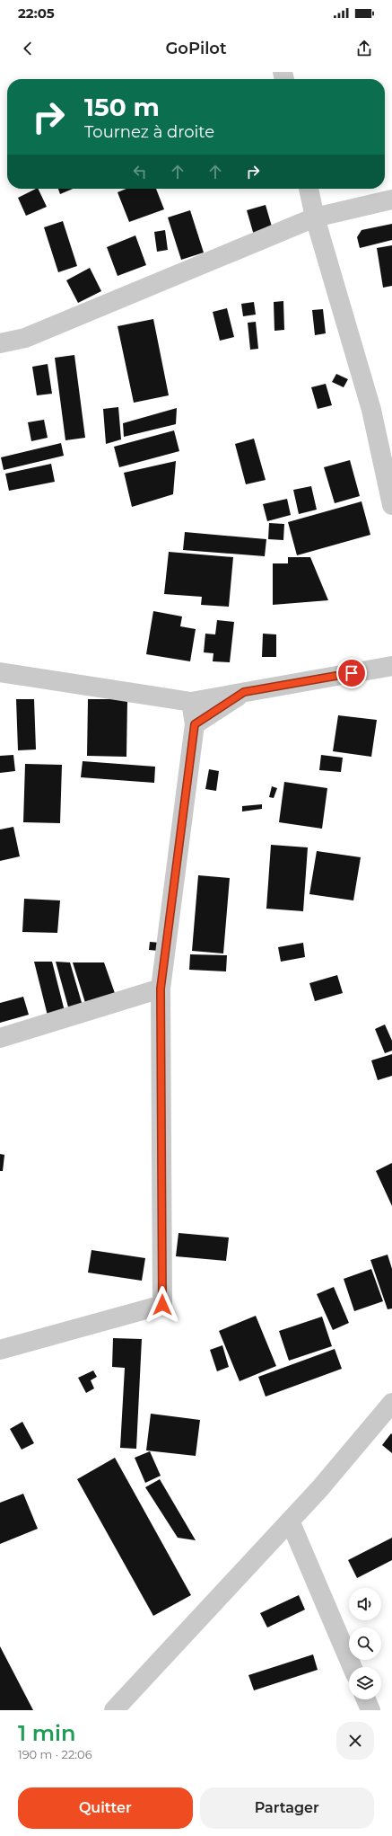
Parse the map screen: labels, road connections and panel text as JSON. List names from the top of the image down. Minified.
{"page":{"status":"22:05","header":"GoPilot","turn":["150 m","Tournez à droite"],"heading":["1 min","190 m · 22:06"],"buttons":["Quitter","Partager"]}}
